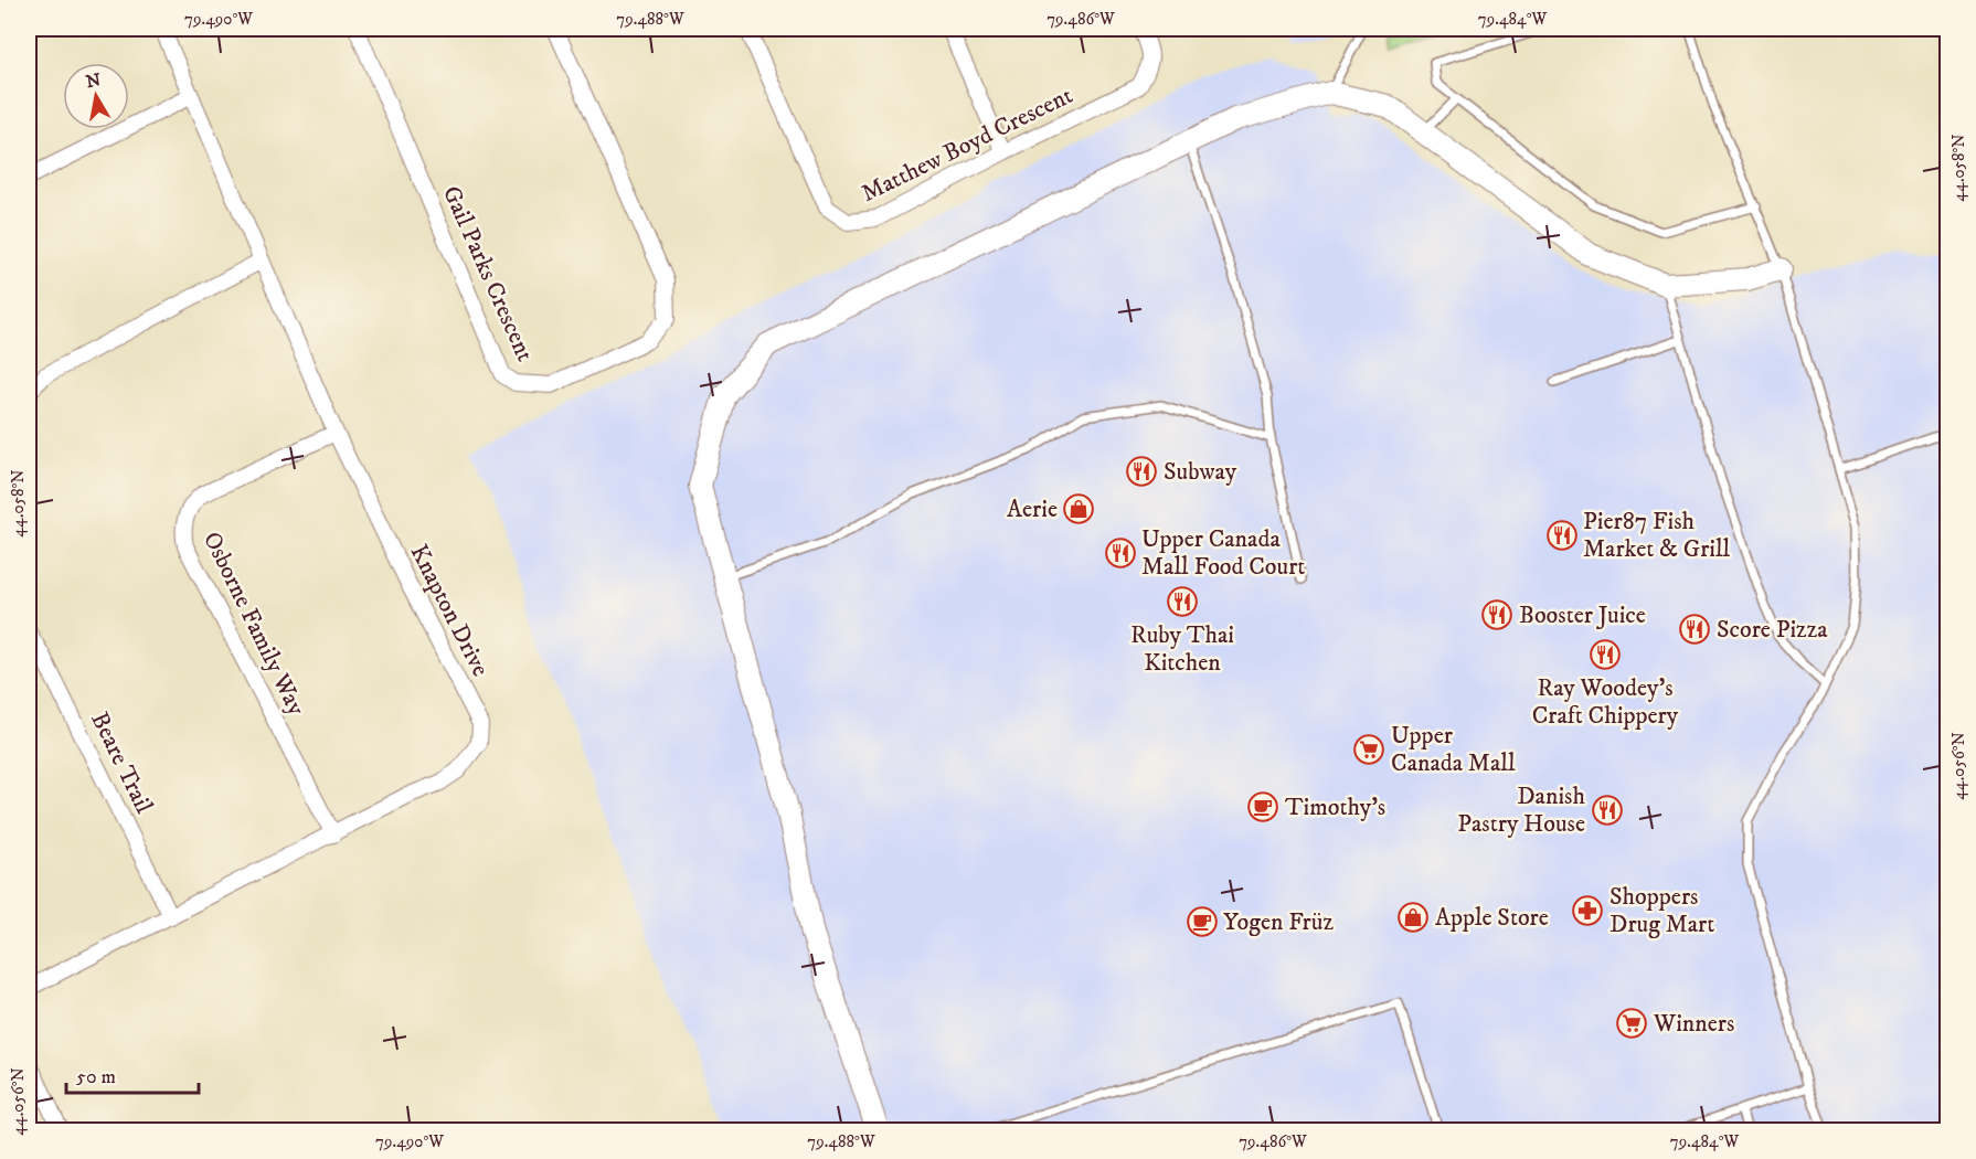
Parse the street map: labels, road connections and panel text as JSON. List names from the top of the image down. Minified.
{"streets":{"street":["Matthew Boyd Crescent","Gail Parks Crescent","Knapton Drive","Osborne Family Way","Beare Trail"]},"crossings":[["Knapton Drive","Osborne Family Way"],["Knapton Drive","Beare Trail"]],"places":{"restaurant":["Subway","Pier87 Fish Market & Grill","Upper Canada Mall Food Court","Ruby Thai Kitchen","Booster Juice","Score Pizza","Ray Woodey's Craft Chippery","Danish Pastry House"],"shop":["Aerie","Apple Store"],"supermarket":["Upper Canada Mall","Winners"],"cafe":["Timothy's","Yogen Früz"],"pharmacy":["Shoppers Drug Mart"]},"scale_bar":"50 m","north":"top","coordinates":["79.490°W","79.488°W","79.486°W","79.484°W","44.058°N","44.056°N"]}
